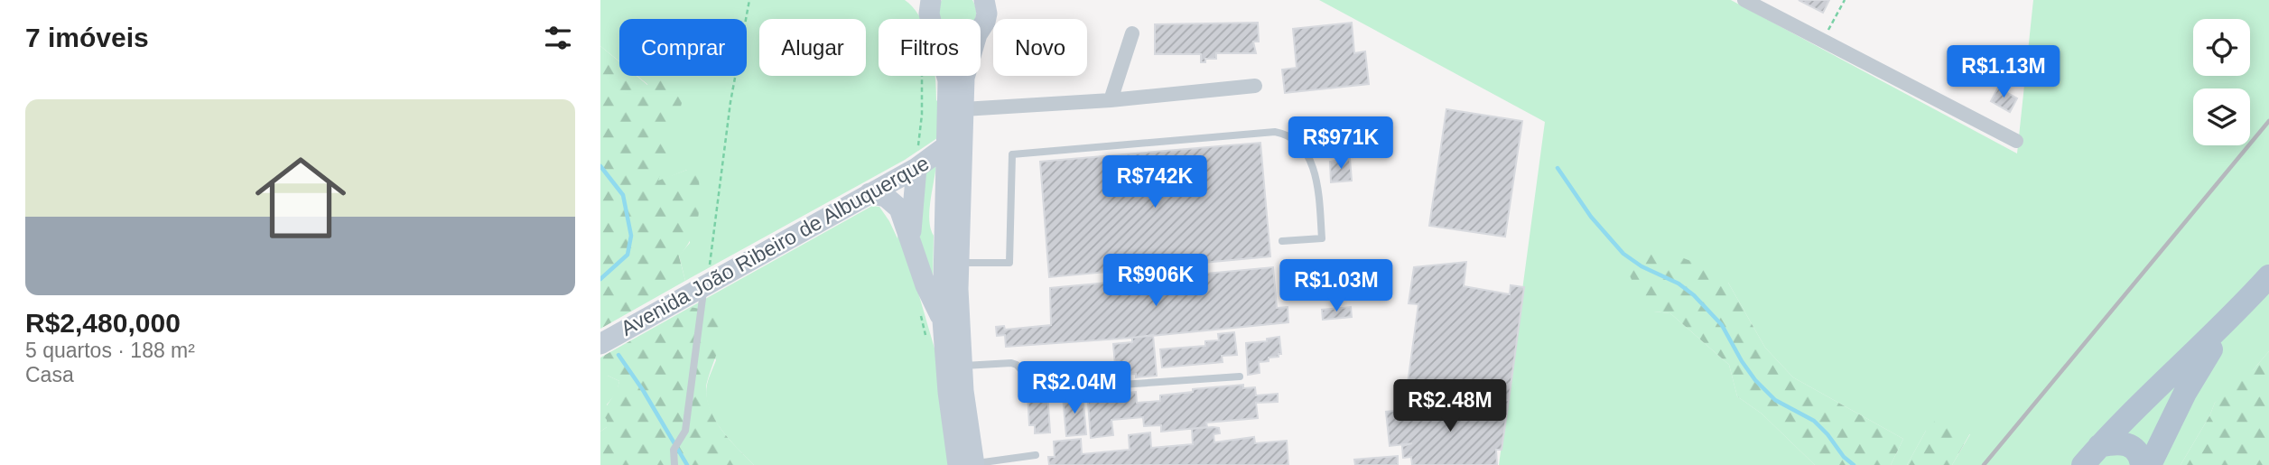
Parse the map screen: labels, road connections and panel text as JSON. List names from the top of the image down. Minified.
{"streets":{"main road":["Avenida João Ribeiro de Albuquerque"]},"page":{"heading":"7 imóveis","chip":["Comprar","Alugar","Filtros","Novo"],"price":["R$1.13M","R$971K","R$742K","R$906K","R$1.03M","R$2.04M","R$2.48M"],"list":[{"name":"R$2,480,000","note":"5 quartos · 188 m² · Casa"}]}}
